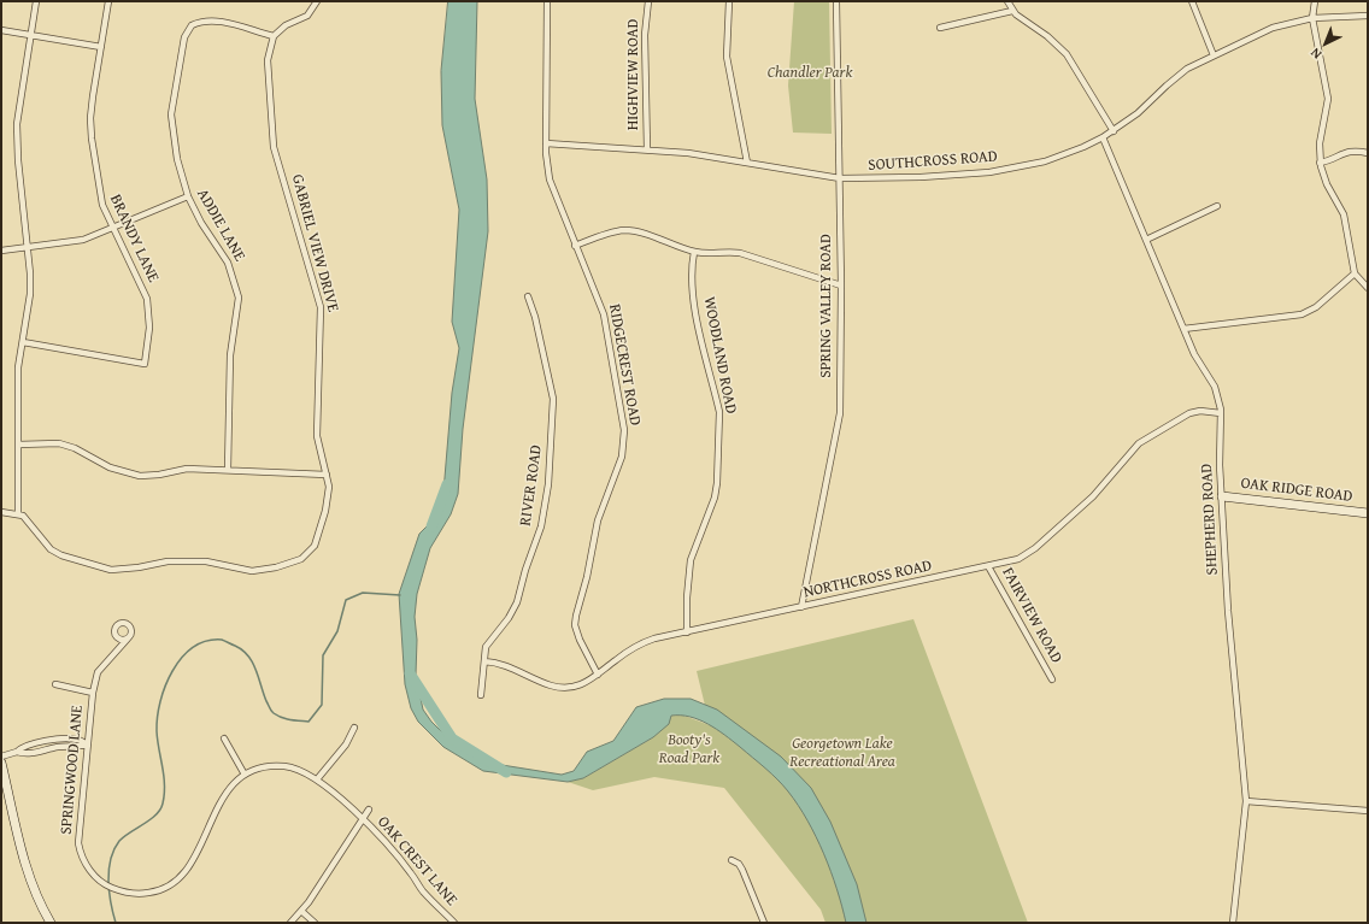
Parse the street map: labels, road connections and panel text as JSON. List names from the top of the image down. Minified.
{"streets":{"street":["HIGHVIEW ROAD","SOUTHCROSS ROAD","ADDIE LANE","BRANDY LANE","GABRIEL VIEW DRIVE","SPRING VALLEY ROAD","WOODLAND ROAD","RIDGECREST ROAD","RIVER ROAD","OAK RIDGE ROAD","SHEPHERD ROAD","NORTHCROSS ROAD","FAIRVIEW ROAD","SPRINGWOOD LANE","OAK CREST LANE"]},"crossings":[["HIGHVIEW ROAD","SOUTHCROSS ROAD"],["SOUTHCROSS ROAD","SPRING VALLEY ROAD"],["SOUTHCROSS ROAD","RIDGECREST ROAD"],["SOUTHCROSS ROAD","SHEPHERD ROAD"],["ADDIE LANE","GABRIEL VIEW DRIVE"],["SPRING VALLEY ROAD","NORTHCROSS ROAD"],["WOODLAND ROAD","NORTHCROSS ROAD"],["RIDGECREST ROAD","NORTHCROSS ROAD"],["RIVER ROAD","NORTHCROSS ROAD"],["OAK RIDGE ROAD","SHEPHERD ROAD"],["SHEPHERD ROAD","NORTHCROSS ROAD"],["NORTHCROSS ROAD","FAIRVIEW ROAD"],["SPRINGWOOD LANE","OAK CREST LANE"]],"parks":["Chandler Park","Booty's Road Park","Georgetown Lake Recreational Area"],"north":"bottom left"}
